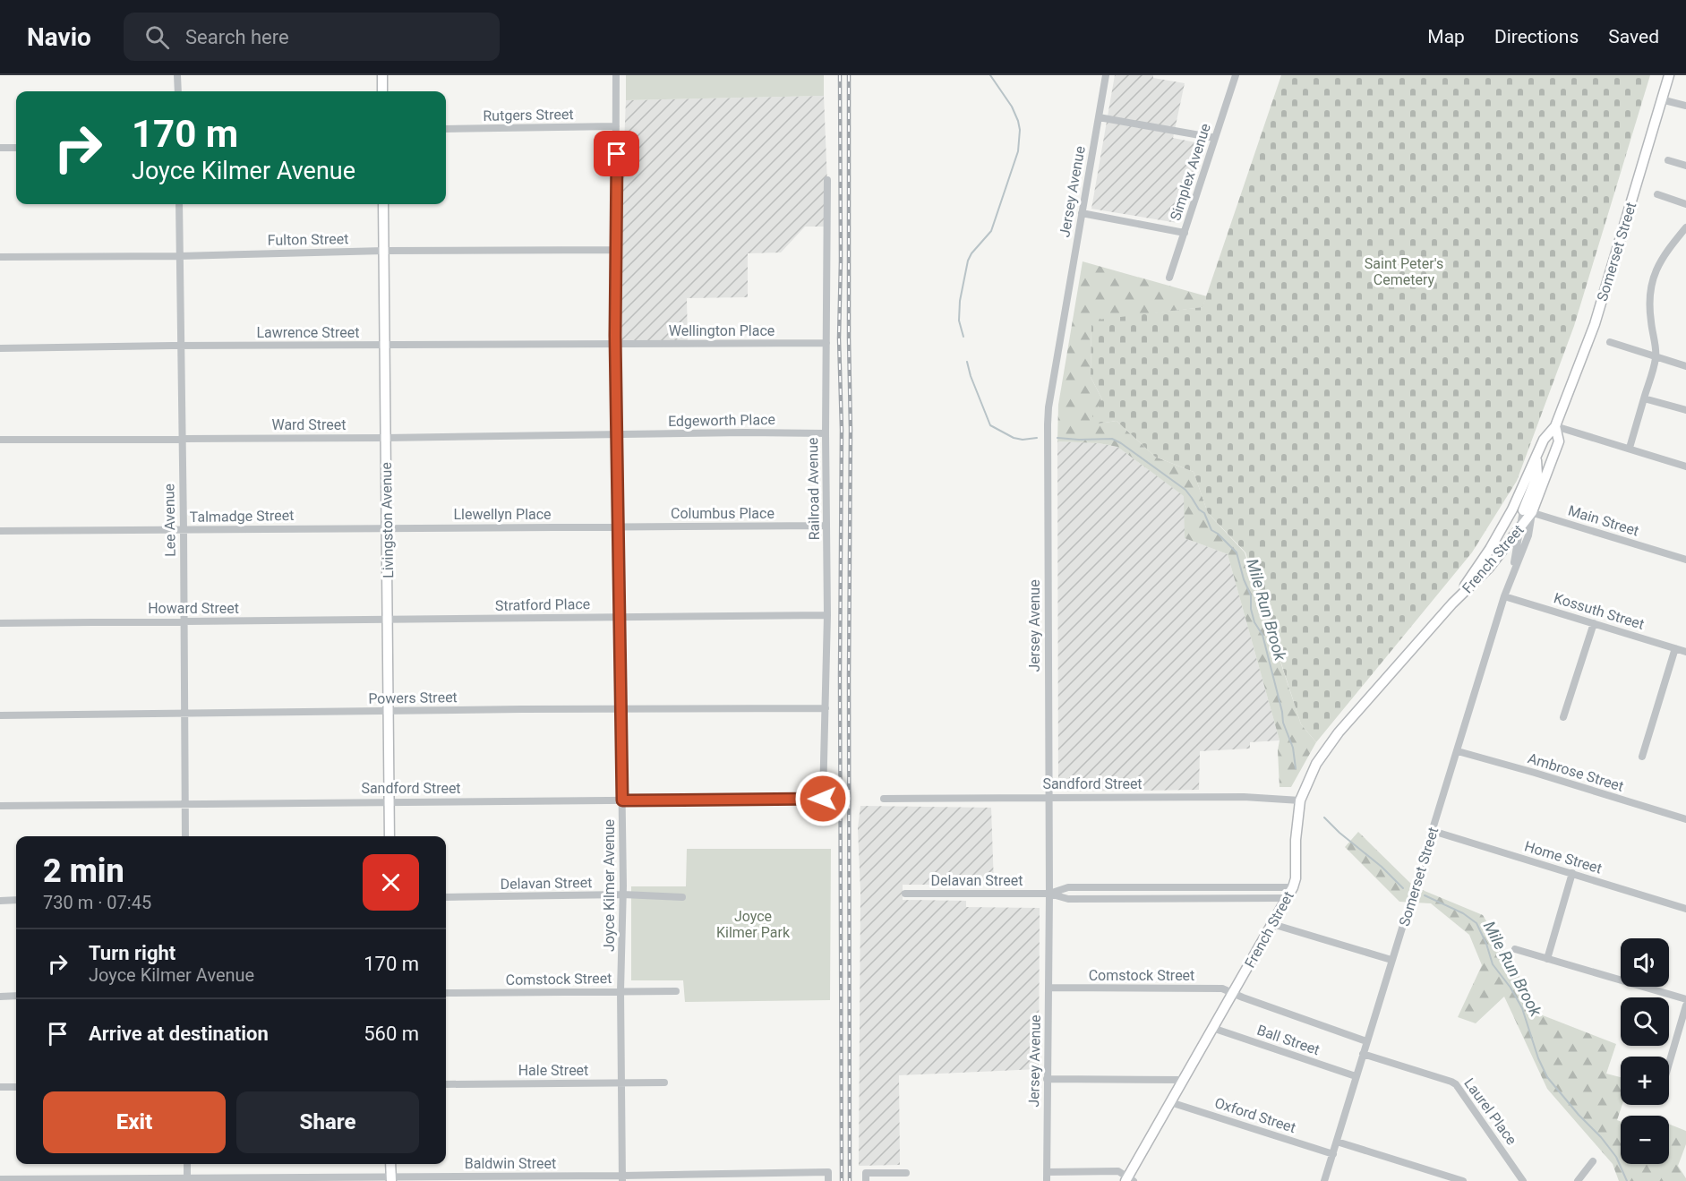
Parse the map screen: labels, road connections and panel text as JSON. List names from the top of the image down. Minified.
{"streets":{"main road":["Somerset Street","Livingston Avenue","French Street"],"street":["Rutgers Street","Simplex Avenue","Jersey Avenue","Fulton Street","Wellington Place","Lawrence Street","Edgeworth Place","Ward Street","Railroad Avenue","Columbus Place","Llewellyn Place","Talmadge Street","Lee Avenue","Main Street","Stratford Place","Howard Street","Kossuth Street","Powers Street","Ambrose Street","Sandford Street","Home Street","Delavan Street","Joyce Kilmer Avenue","Comstock Street","Ball Street","Hale Street","Laurel Place","Oxford Street","Baldwin Street"]},"crossings":[["Rutgers Street","Joyce Kilmer Avenue"],["Jersey Avenue","Sandford Street"],["Jersey Avenue","Delavan Street"],["Jersey Avenue","Comstock Street"],["Fulton Street","Lee Avenue"],["Fulton Street","Livingston Avenue"],["Fulton Street","Joyce Kilmer Avenue"],["Somerset Street","Main Street"],["Somerset Street","French Street"],["Somerset Street","Kossuth Street"],["Somerset Street","Ambrose Street"],["Somerset Street","Home Street"],["Somerset Street","Comstock Street"],["Somerset Street","Ball Street"],["Somerset Street","Laurel Place"],["Somerset Street","Oxford Street"],["Wellington Place","Lawrence Street"],["Wellington Place","Railroad Avenue"],["Wellington Place","Joyce Kilmer Avenue"],["Lawrence Street","Lee Avenue"],["Lawrence Street","Livingston Avenue"],["Lawrence Street","Joyce Kilmer Avenue"],["Edgeworth Place","Ward Street"],["Edgeworth Place","Railroad Avenue"],["Edgeworth Place","Joyce Kilmer Avenue"],["Ward Street","Lee Avenue"],["Ward Street","Livingston Avenue"],["Ward Street","Joyce Kilmer Avenue"],["Railroad Avenue","Columbus Place"],["Railroad Avenue","Stratford Place"],["Railroad Avenue","Powers Street"],["Railroad Avenue","Sandford Street"],["Columbus Place","Llewellyn Place"],["Columbus Place","Joyce Kilmer Avenue"],["Llewellyn Place","Talmadge Street"],["Llewellyn Place","Livingston Avenue"],["Llewellyn Place","Joyce Kilmer Avenue"],["Talmadge Street","Lee Avenue"],["Talmadge Street","Livingston Avenue"],["Lee Avenue","Howard Street"],["Lee Avenue","Powers Street"],["Lee Avenue","Sandford Street"],["Livingston Avenue","Stratford Place"],["Livingston Avenue","Howard Street"],["Livingston Avenue","Powers Street"],["Livingston Avenue","Sandford Street"],["Main Street","French Street"],["French Street","Sandford Street"],["French Street","Delavan Street"],["French Street","Comstock Street"],["French Street","Ball Street"],["French Street","Oxford Street"],["Stratford Place","Howard Street"],["Stratford Place","Joyce Kilmer Avenue"],["Powers Street","Joyce Kilmer Avenue"],["Sandford Street","Joyce Kilmer Avenue"],["Delavan Street","Joyce Kilmer Avenue"],["Joyce Kilmer Avenue","Comstock Street"],["Joyce Kilmer Avenue","Hale Street"],["Joyce Kilmer Avenue","Baldwin Street"]],"water":["Mile Run Brook"],"parks":["Saint Peter's Cemetery","Joyce Kilmer Park"],"page":{"header":"Navio","search":"Search here","nav":["Map","Directions","Saved"],"turn":["170 m","Joyce Kilmer Avenue"],"heading":["2 min","730 m · 07:45"],"list":[{"name":"Turn right","note":"Joyce Kilmer Avenue","value":"170 m"},{"name":"Arrive at destination","value":"560 m"}],"map_buttons":["+","−"],"buttons":["Exit","Share"]}}
